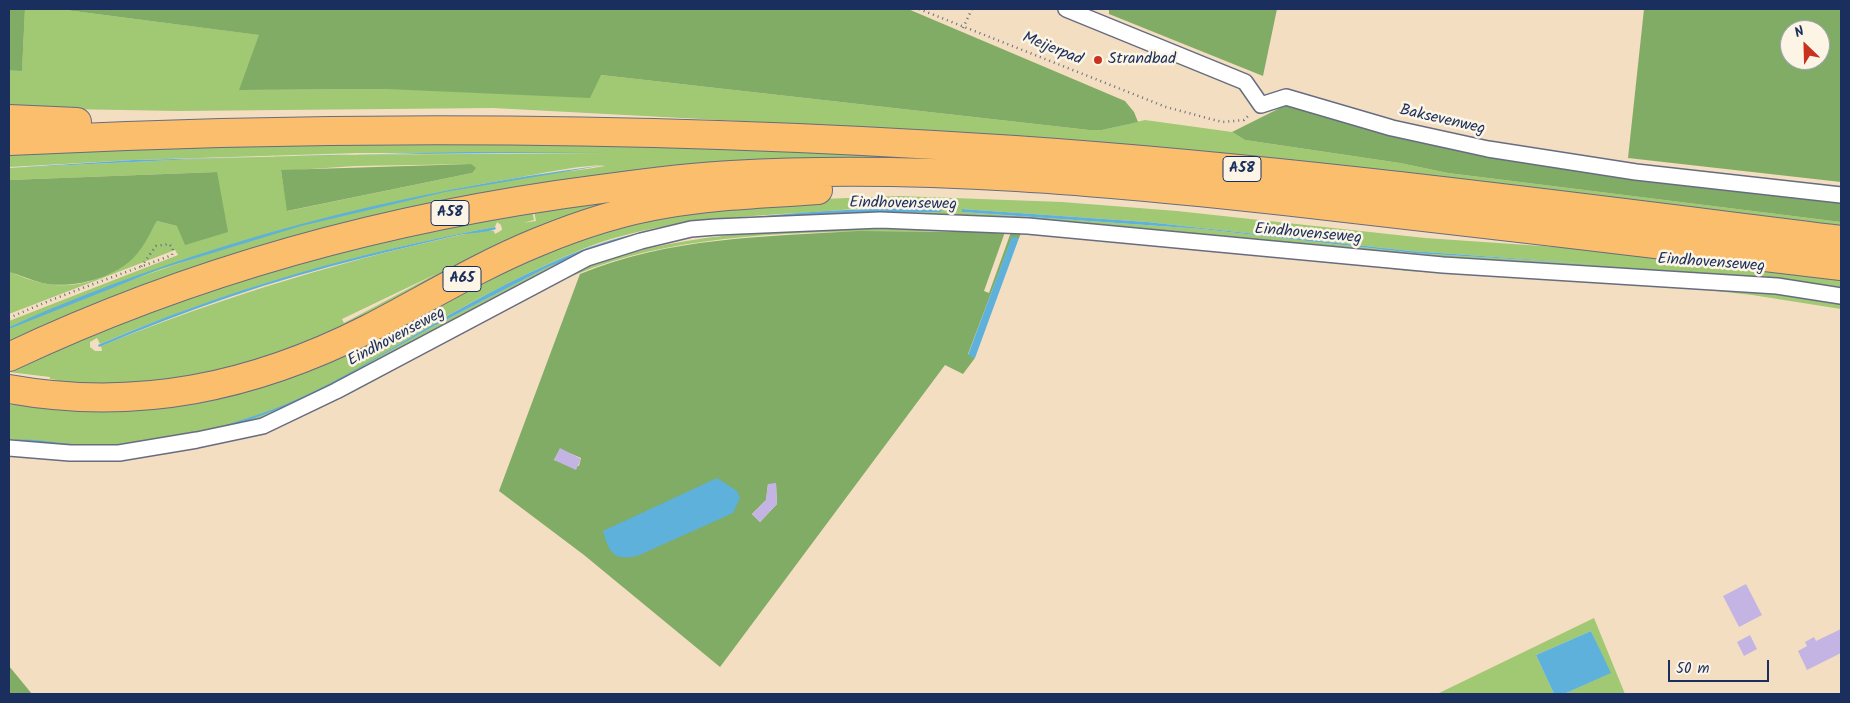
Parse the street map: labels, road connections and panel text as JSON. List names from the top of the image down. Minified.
{"streets":{"highway":["A58","A65"],"street":["Baksevenweg","Eindhovenseweg"],"path":["Meijerpad"]},"crossings":[["Meijerpad","Baksevenweg"],["A58","A65"]],"places":["Strandbad"],"scale_bar":"50 m","north":"top left"}
